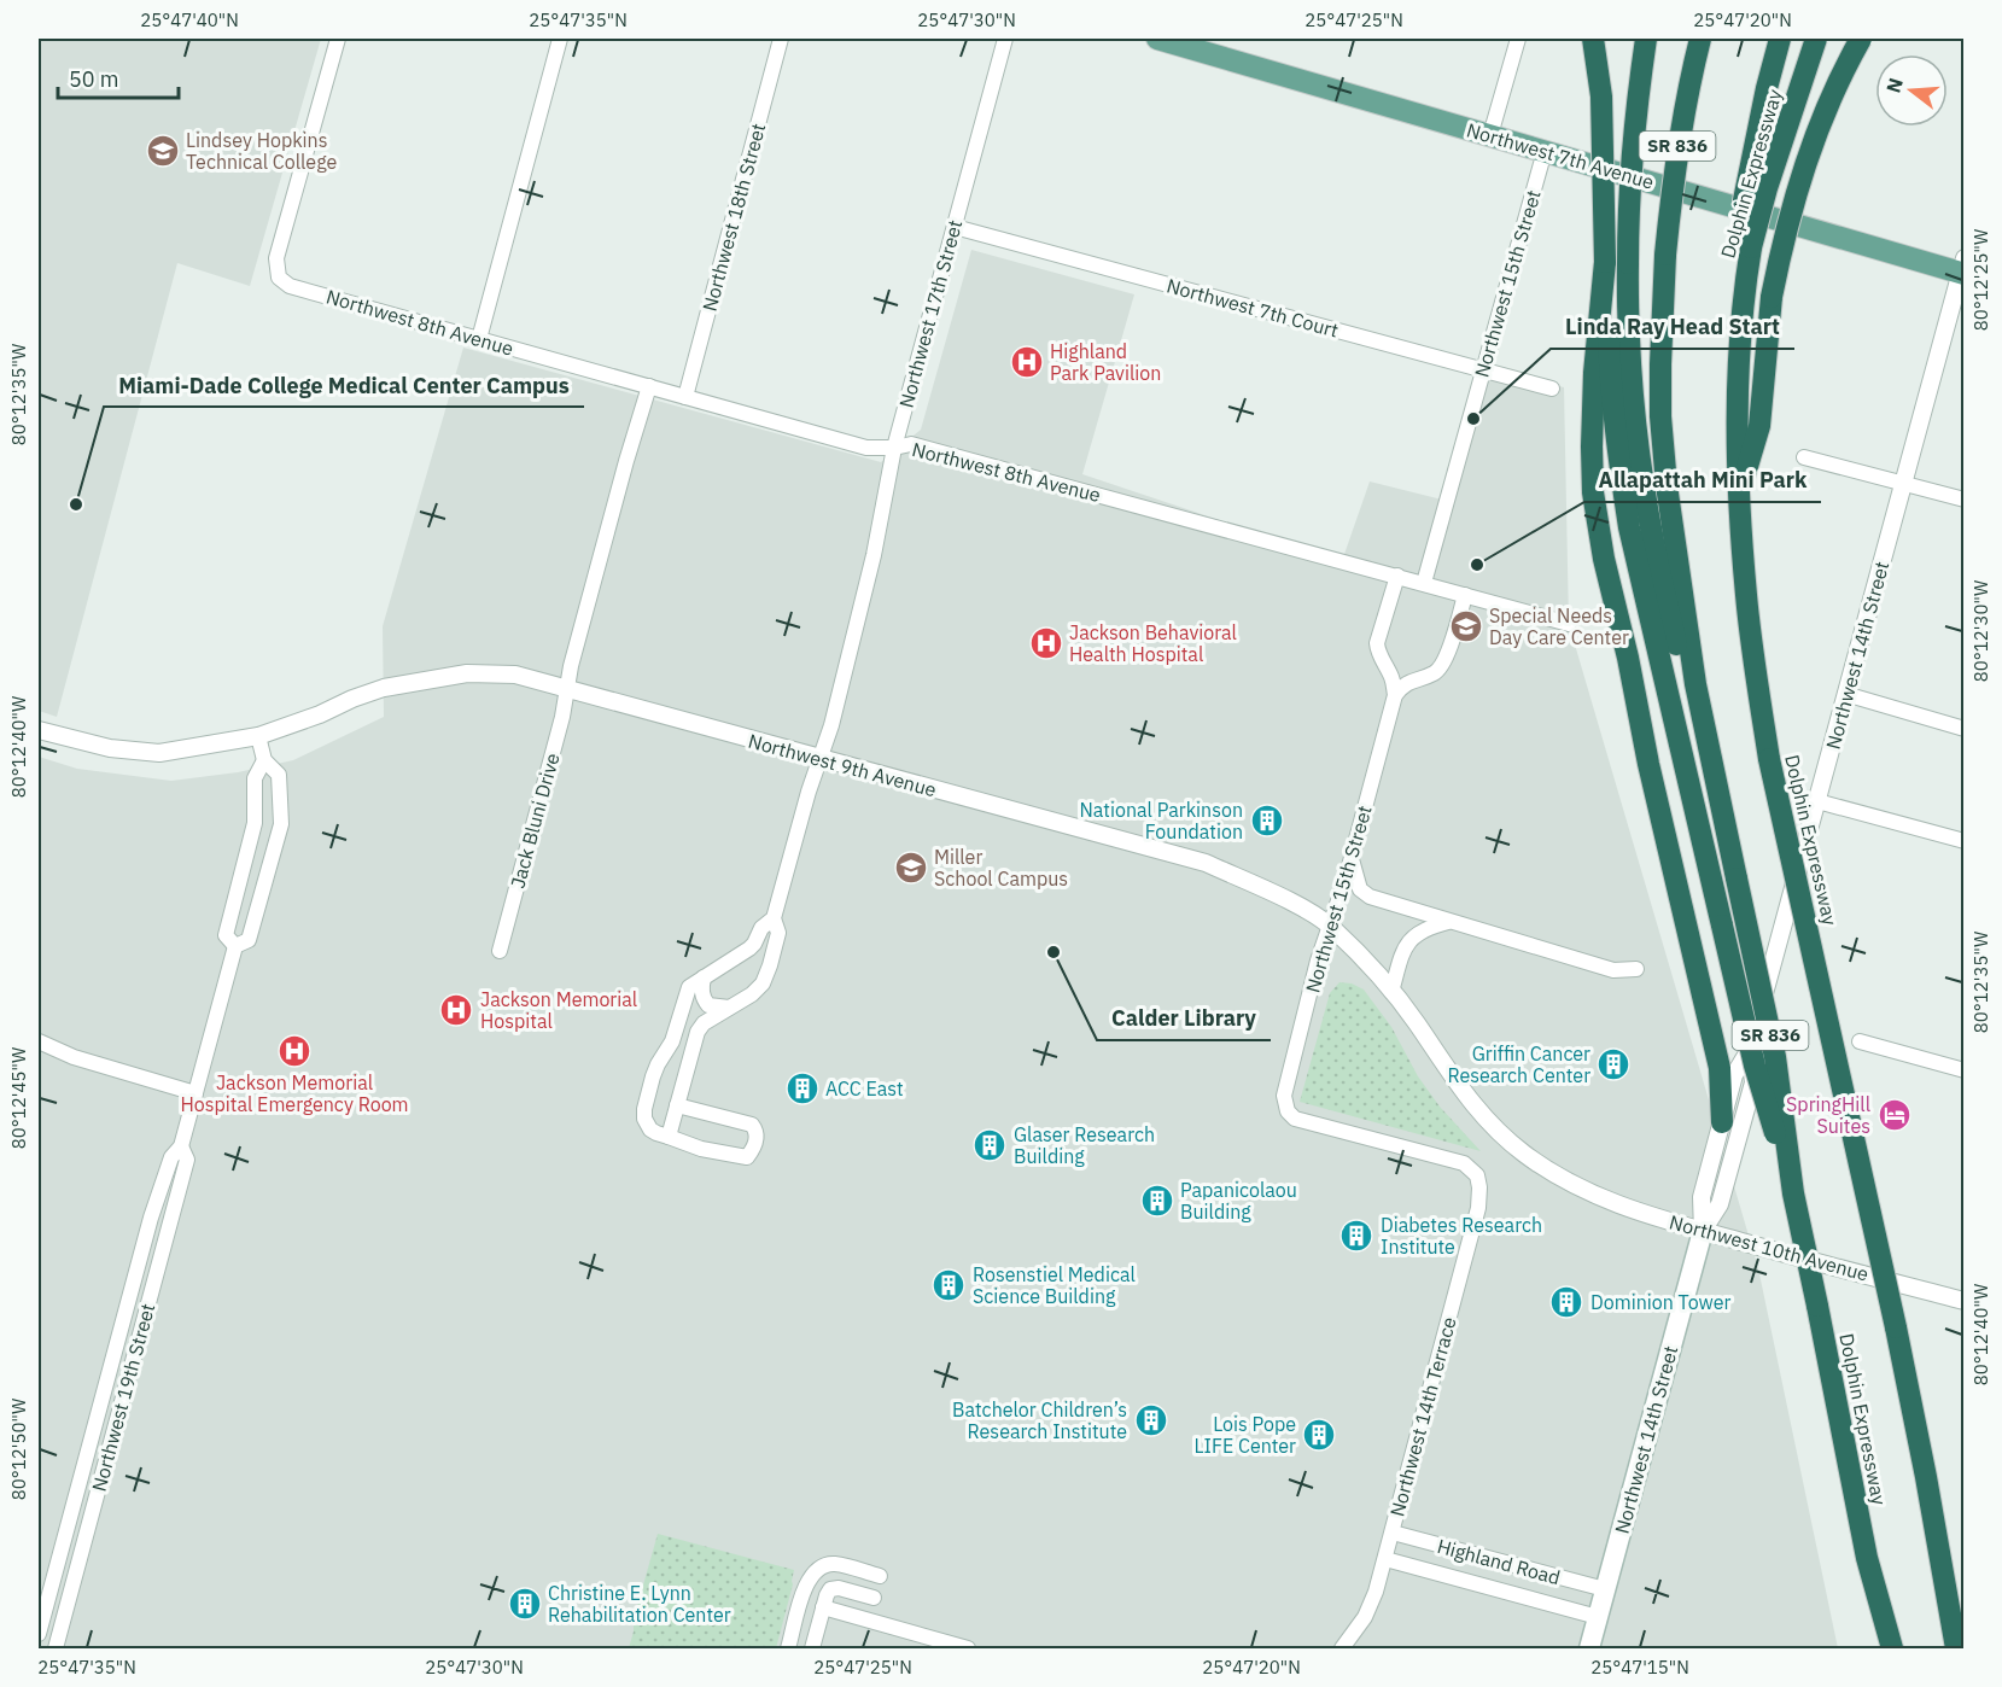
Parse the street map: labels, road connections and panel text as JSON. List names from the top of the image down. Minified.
{"streets":{"highway":["SR 836","Dolphin Expressway"],"main road":["Northwest 7th Avenue","Northwest 14th Street"],"street":["Northwest 18th Street","Northwest 15th Street","Northwest 7th Court","Northwest 17th Street","Northwest 8th Avenue","Northwest 9th Avenue","Jack Bluni Drive","Northwest 10th Avenue","Northwest 19th Street","Northwest 14th Terrace","Highland Road"]},"crossings":[["Northwest 7th Avenue","Northwest 15th Street"],["Northwest 7th Avenue","Northwest 14th Street"],["Northwest 18th Street","Northwest 8th Avenue"],["Northwest 15th Street","Northwest 7th Court"],["Northwest 15th Street","Northwest 8th Avenue"],["Northwest 15th Street","Northwest 9th Avenue"],["Northwest 15th Street","Northwest 14th Terrace"],["Northwest 7th Court","Northwest 17th Street"],["Northwest 17th Street","Northwest 8th Avenue"],["Northwest 17th Street","Northwest 9th Avenue"],["Northwest 14th Street","Northwest 10th Avenue"],["Northwest 14th Street","Highland Road"],["Northwest 9th Avenue","Jack Bluni Drive"],["Northwest 9th Avenue","Northwest 10th Avenue"],["Northwest 9th Avenue","Northwest 19th Street"],["Northwest 14th Terrace","Highland Road"]],"places":{"school or university":["Lindsey Hopkins Technical College","Special Needs Day Care Center","Miller School Campus"],"hospital":["Highland Park Pavilion","Jackson Behavioral Health Hospital","Jackson Memorial Hospital","Jackson Memorial Hospital Emergency Room"],"other":["Linda Ray Head Start","Miami-Dade College Medical Center Campus","Allapattah Mini Park","Calder Library"],"building":["National Parkinson Foundation","Griffin Cancer Research Center","ACC East","Glaser Research Building","Papanicolaou Building","Diabetes Research Institute","Rosenstiel Medical Science Building","Dominion Tower","Batchelor Children’s Research Institute","Lois Pope LIFE Center","Christine E. Lynn Rehabilitation Center"],"hotel":["SpringHill Suites"]},"scale_bar":"50 m","north":"left","coordinates":["25°47'40\"N","25°47'35\"N","25°47'30\"N","25°47'25\"N","25°47'20\"N","80°12'25\"W","80°12'35\"W","80°12'30\"W","80°12'40\"W","80°12'45\"W","80°12'50\"W","25°47'15\"N"]}
